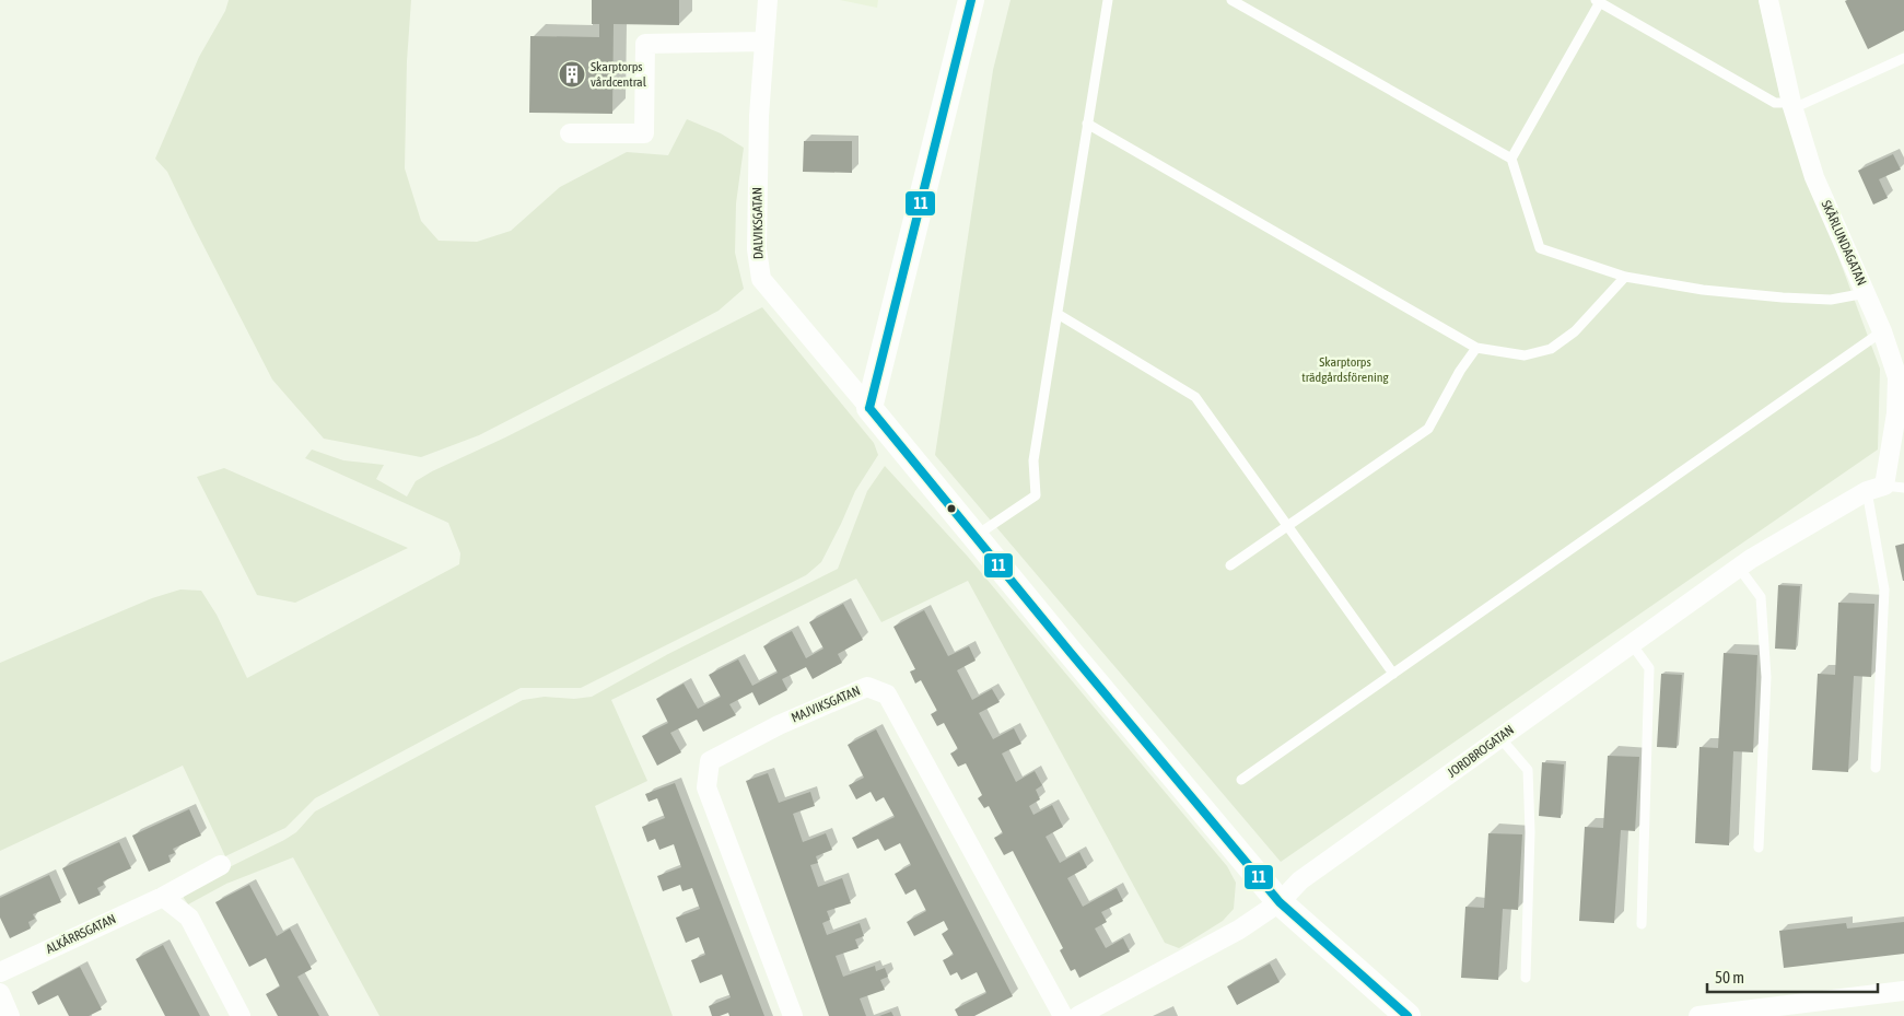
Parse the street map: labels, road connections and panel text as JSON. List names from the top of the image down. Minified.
{"streets":{"street":["DALVIKSGATAN","SKÄRLUNDAGATAN","MAJVIKSGATAN","JORDBROGATAN","ALKÄRRSGATAN"]},"crossings":[["DALVIKSGATAN","JORDBROGATAN"],["SKÄRLUNDAGATAN","JORDBROGATAN"]],"parks":["Skarptorps trädgårdsförening"],"places":{"building":["Skarptorps vårdcentral"]},"lines":["transit line 11"],"scale_bar":"50 m"}
